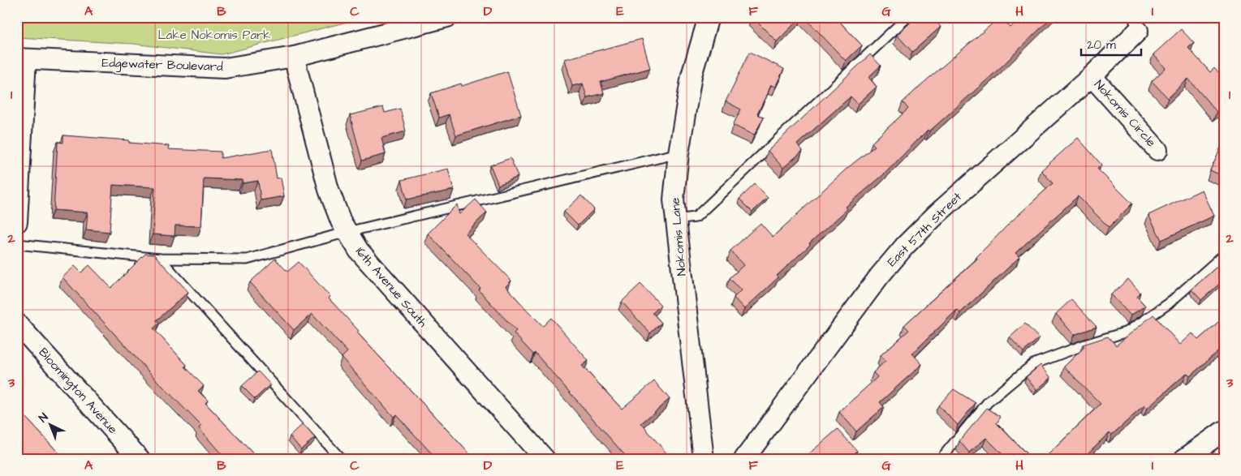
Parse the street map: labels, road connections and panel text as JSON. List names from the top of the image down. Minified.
{"streets":{"street":["Edgewater Boulevard","Nokomis Circle","East 57th Street","Nokomis Lane","16th Avenue South","Bloomington Avenue"]},"crossings":[["Edgewater Boulevard","16th Avenue South"],["Nokomis Circle","East 57th Street"]],"parks":["Lake Nokomis Park"],"scale_bar":"20 m","north":"top left","grid":{"columns":["A","B","C","D","E","F","G","H","I"],"rows":["1","2","3"]}}
